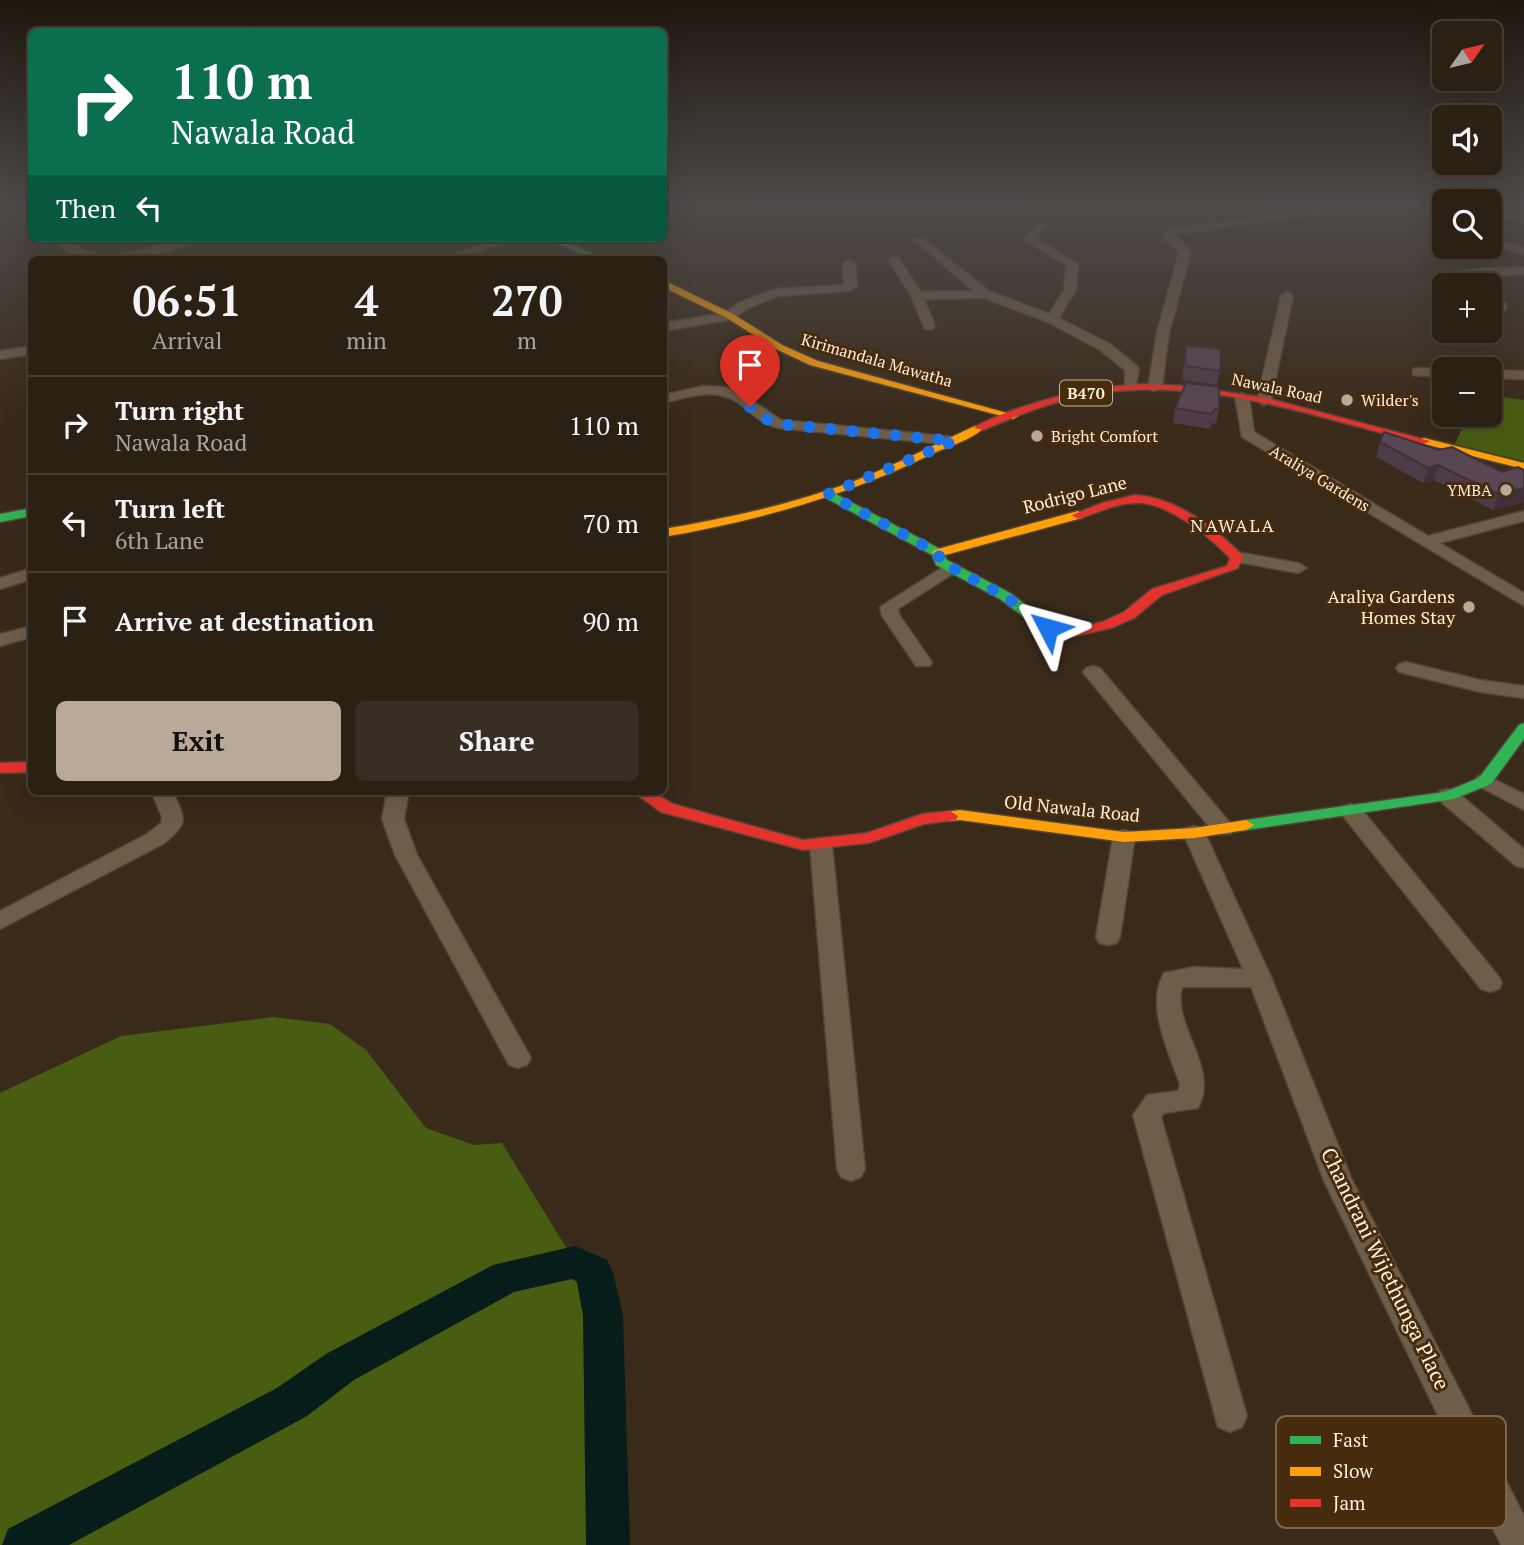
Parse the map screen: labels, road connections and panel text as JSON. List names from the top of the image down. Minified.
{"streets":{"main road":["Kirimandala Mawatha","Nawala Road","B470","Rodrigo Lane","Old Nawala Road"],"street":["Araliya Gardens","Chandrani Wijethunga Place"]},"crossings":[["Kirimandala Mawatha","Nawala Road"],["Nawala Road","Araliya Gardens"],["Old Nawala Road","Chandrani Wijethunga Place"]],"districts":["NAWALA"],"places":["Wilder's","Bright Comfort","YMBA","Araliya Gardens Homes Stay"],"legend":["Fast","Slow","Jam"],"north":"top right","page":{"map_buttons":["+","−"],"turn":["110 m","Nawala Road"],"then":"Then","eta":["06:51","Arrival","4","min","270","m"],"list":[{"name":"Turn right","note":"Nawala Road","value":"110 m"},{"name":"Turn left","note":"6th Lane","value":"70 m"},{"name":"Arrive at destination","value":"90 m"}],"buttons":["Exit","Share"]}}
